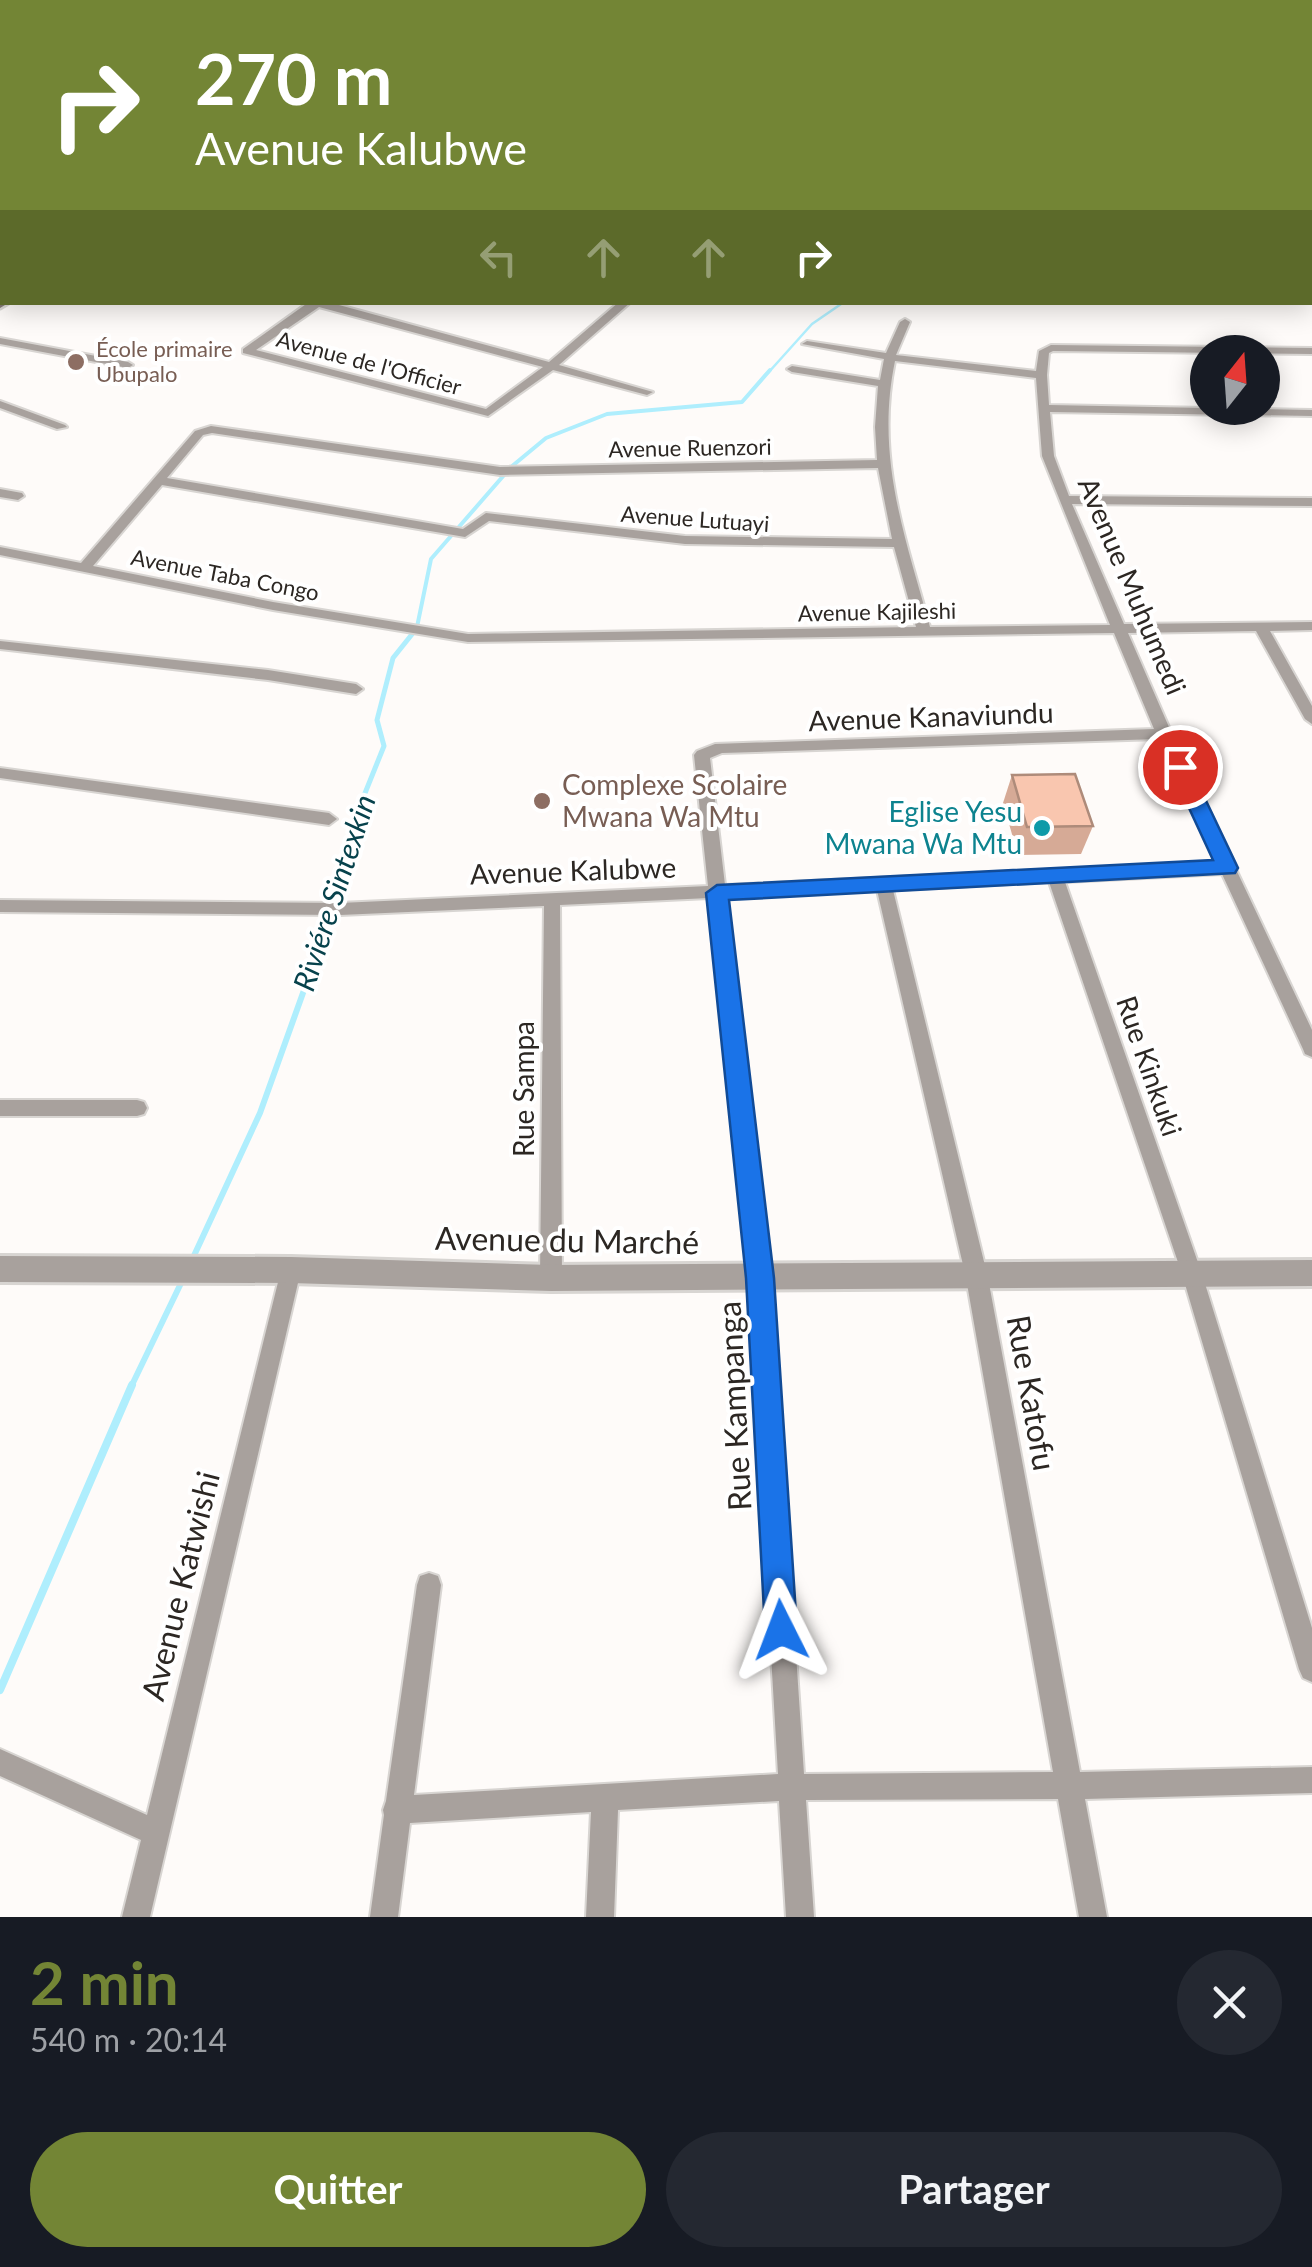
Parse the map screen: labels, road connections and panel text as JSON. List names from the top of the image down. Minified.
{"streets":{"street":["Avenue de l'Officier","Avenue Ruenzori","Avenue Lutuayi","Avenue Taba Congo","Avenue Muhumedi","Avenue Kajileshi","Avenue Kanaviundu","Avenue Kalubwe","Rue Kinkuki","Rue Sampa","Avenue du Marché","Rue Katofu","Rue Kampanga","Avenue Katwishi"]},"crossings":[["Avenue Ruenzori","Avenue Lutuayi"],["Avenue Taba Congo","Avenue Kajileshi"],["Avenue Muhumedi","Avenue Kajileshi"],["Avenue Muhumedi","Avenue Kanaviundu"],["Avenue Muhumedi","Avenue Kalubwe"],["Avenue Kanaviundu","Rue Kampanga"],["Avenue Kalubwe","Rue Kinkuki"],["Avenue Kalubwe","Rue Sampa"],["Avenue Kalubwe","Rue Katofu"],["Avenue Kalubwe","Rue Kampanga"],["Rue Kinkuki","Avenue du Marché"],["Rue Sampa","Avenue du Marché"],["Avenue du Marché","Rue Katofu"],["Avenue du Marché","Rue Kampanga"],["Avenue du Marché","Avenue Katwishi"]],"water":["Riviére Sintexkin"],"places":["École primaire Ubupalo","Complexe Scolaire Mwana Wa Mtu","Eglise Yesu Mwana Wa Mtu"],"north":"top","page":{"turn":["270 m","Avenue Kalubwe"],"heading":["2 min","540 m · 20:14"],"buttons":["Quitter","Partager"]}}
